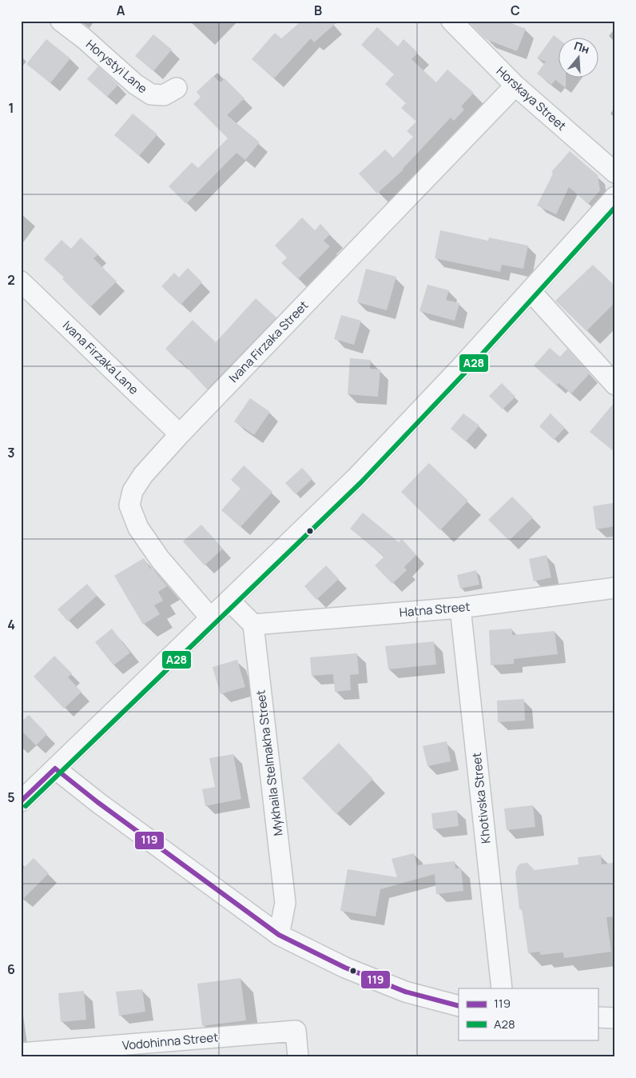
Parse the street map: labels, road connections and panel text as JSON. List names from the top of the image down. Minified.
{"streets":{"street":["Horystyi Lane","Horskaya Street","Ivana Firzaka Street","Ivana Firzaka Lane","Hatna Street","Mykhaila Stelmakha Street","Khotivska Street","Vodohinna Street"]},"crossings":[["Horskaya Street","Ivana Firzaka Street"],["Ivana Firzaka Street","Ivana Firzaka Lane"],["Hatna Street","Mykhaila Stelmakha Street"],["Hatna Street","Khotivska Street"]],"lines":["transit line А28","transit line 119"],"legend":["119","А28"],"north":"top","grid":{"columns":["A","B","C"],"rows":["1","2","3","4","5","6"]}}
